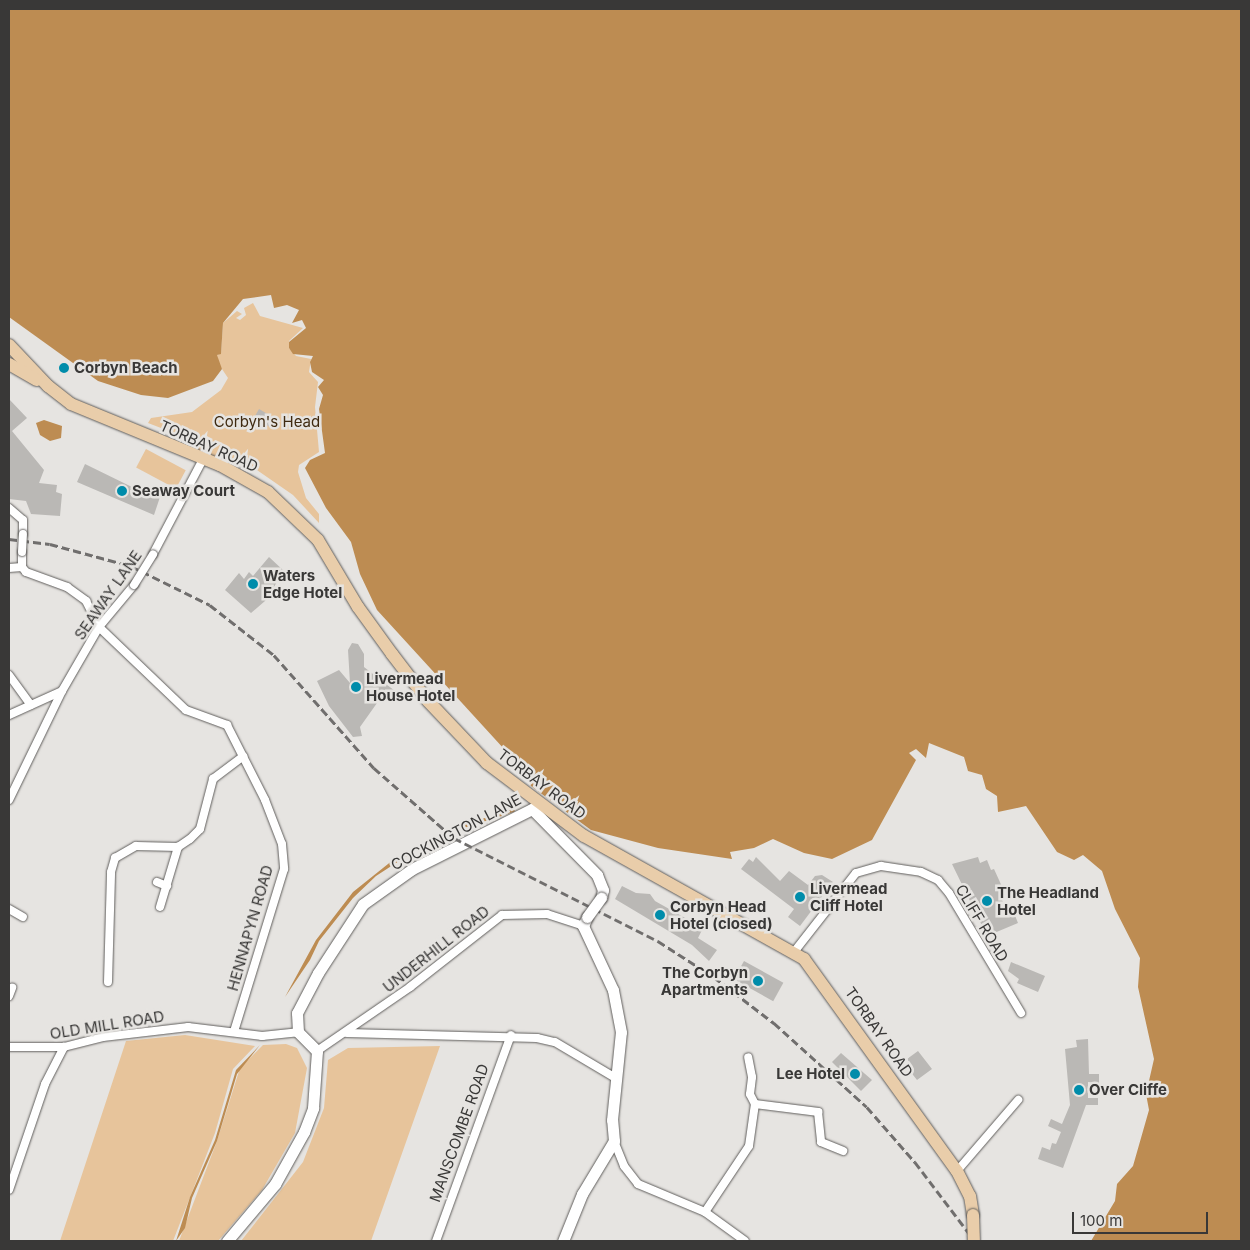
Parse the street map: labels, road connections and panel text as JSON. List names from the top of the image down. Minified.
{"streets":{"main road":["TORBAY ROAD"],"street":["SEAWAY LANE","COCKINGTON LANE","CLIFF ROAD","HENNAPYN ROAD","UNDERHILL ROAD","OLD MILL ROAD","MANSCOMBE ROAD"]},"crossings":[["TORBAY ROAD","SEAWAY LANE"],["TORBAY ROAD","COCKINGTON LANE"],["TORBAY ROAD","CLIFF ROAD"],["SEAWAY LANE","HENNAPYN ROAD"],["COCKINGTON LANE","OLD MILL ROAD"],["HENNAPYN ROAD","OLD MILL ROAD"]],"parks":["Corbyn's Head"],"places":["Corbyn Beach","Seaway Court","Waters Edge Hotel","Livermead House Hotel","Livermead Cliff Hotel","The Headland Hotel","Corbyn Head Hotel (closed)","The Corbyn Apartments","Lee Hotel","Over Cliffe"],"scale_bar":"100 m"}
